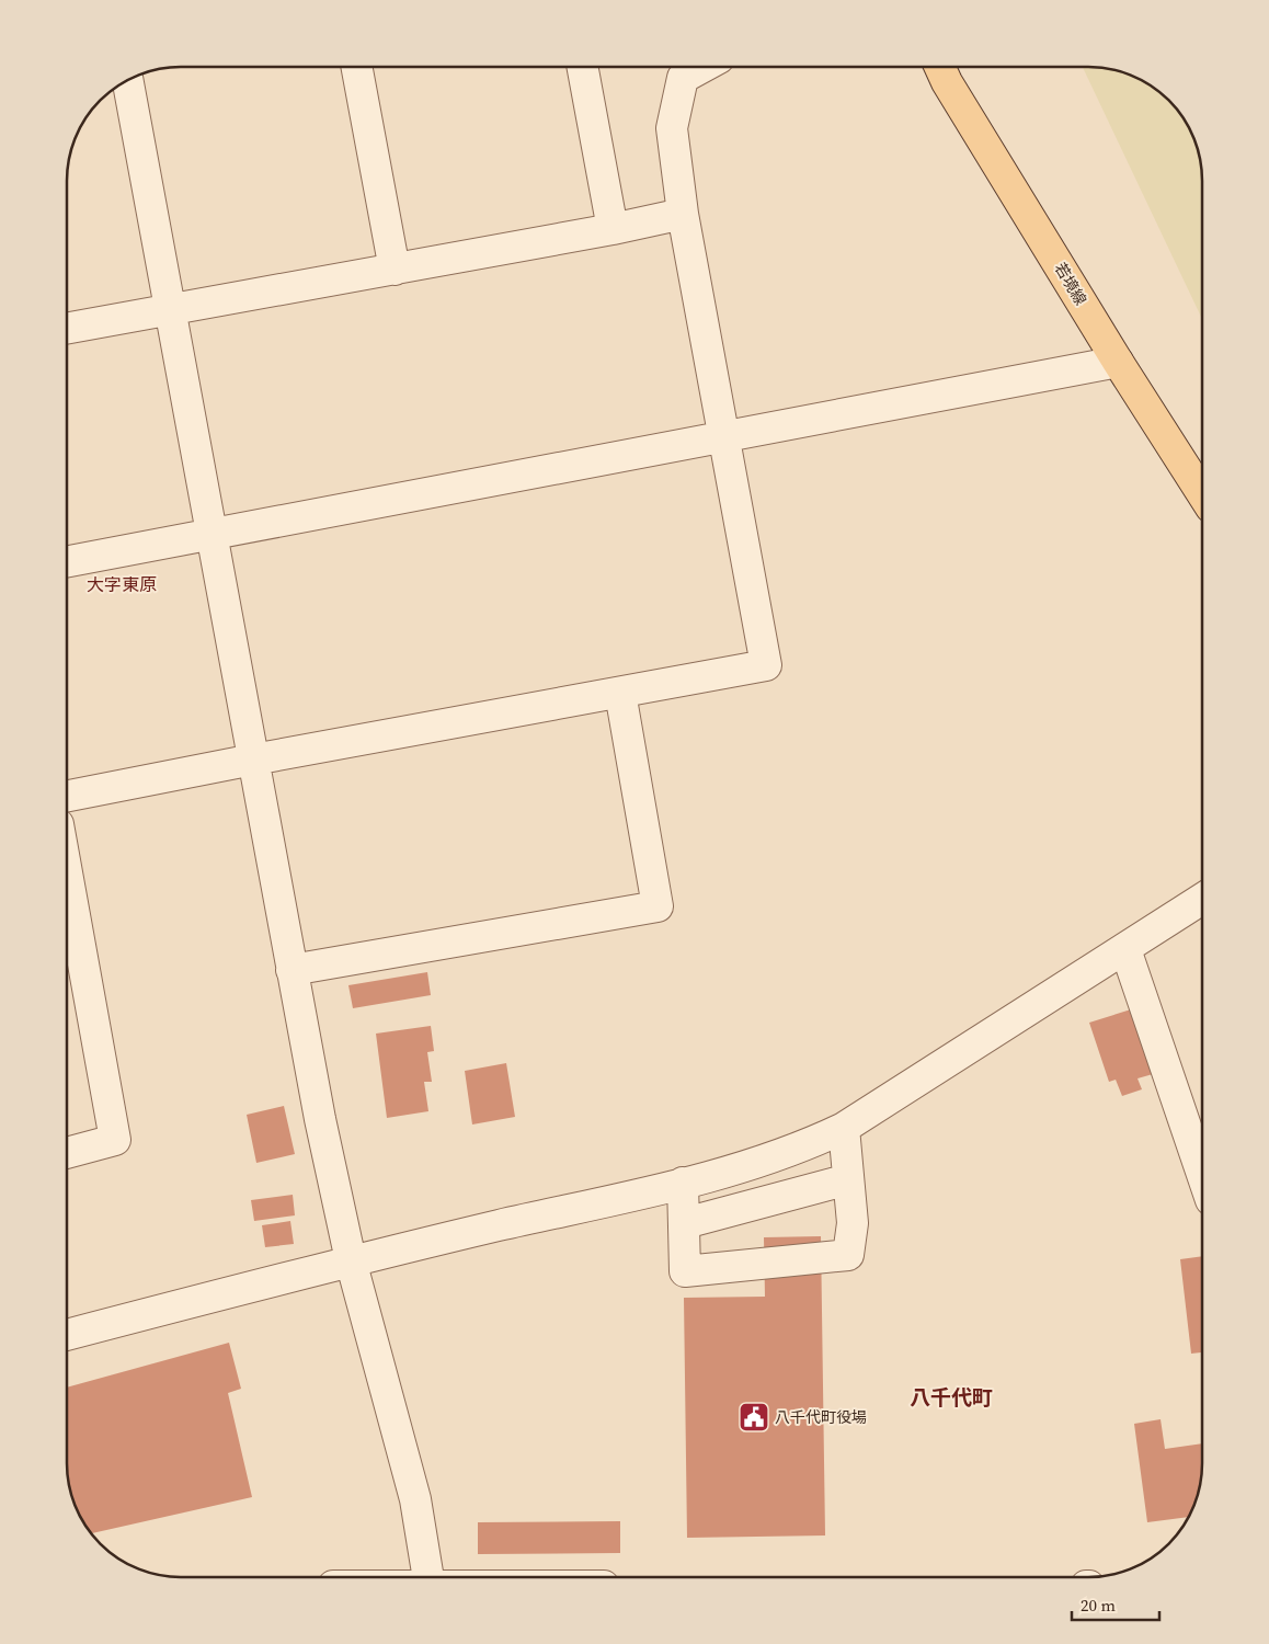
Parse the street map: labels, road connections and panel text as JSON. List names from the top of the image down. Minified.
{"streets":{"main road":["若境線"]},"districts":["大字東原","八千代町"],"places":{"public building":["八千代町役場"]},"scale_bar":"20 m"}
